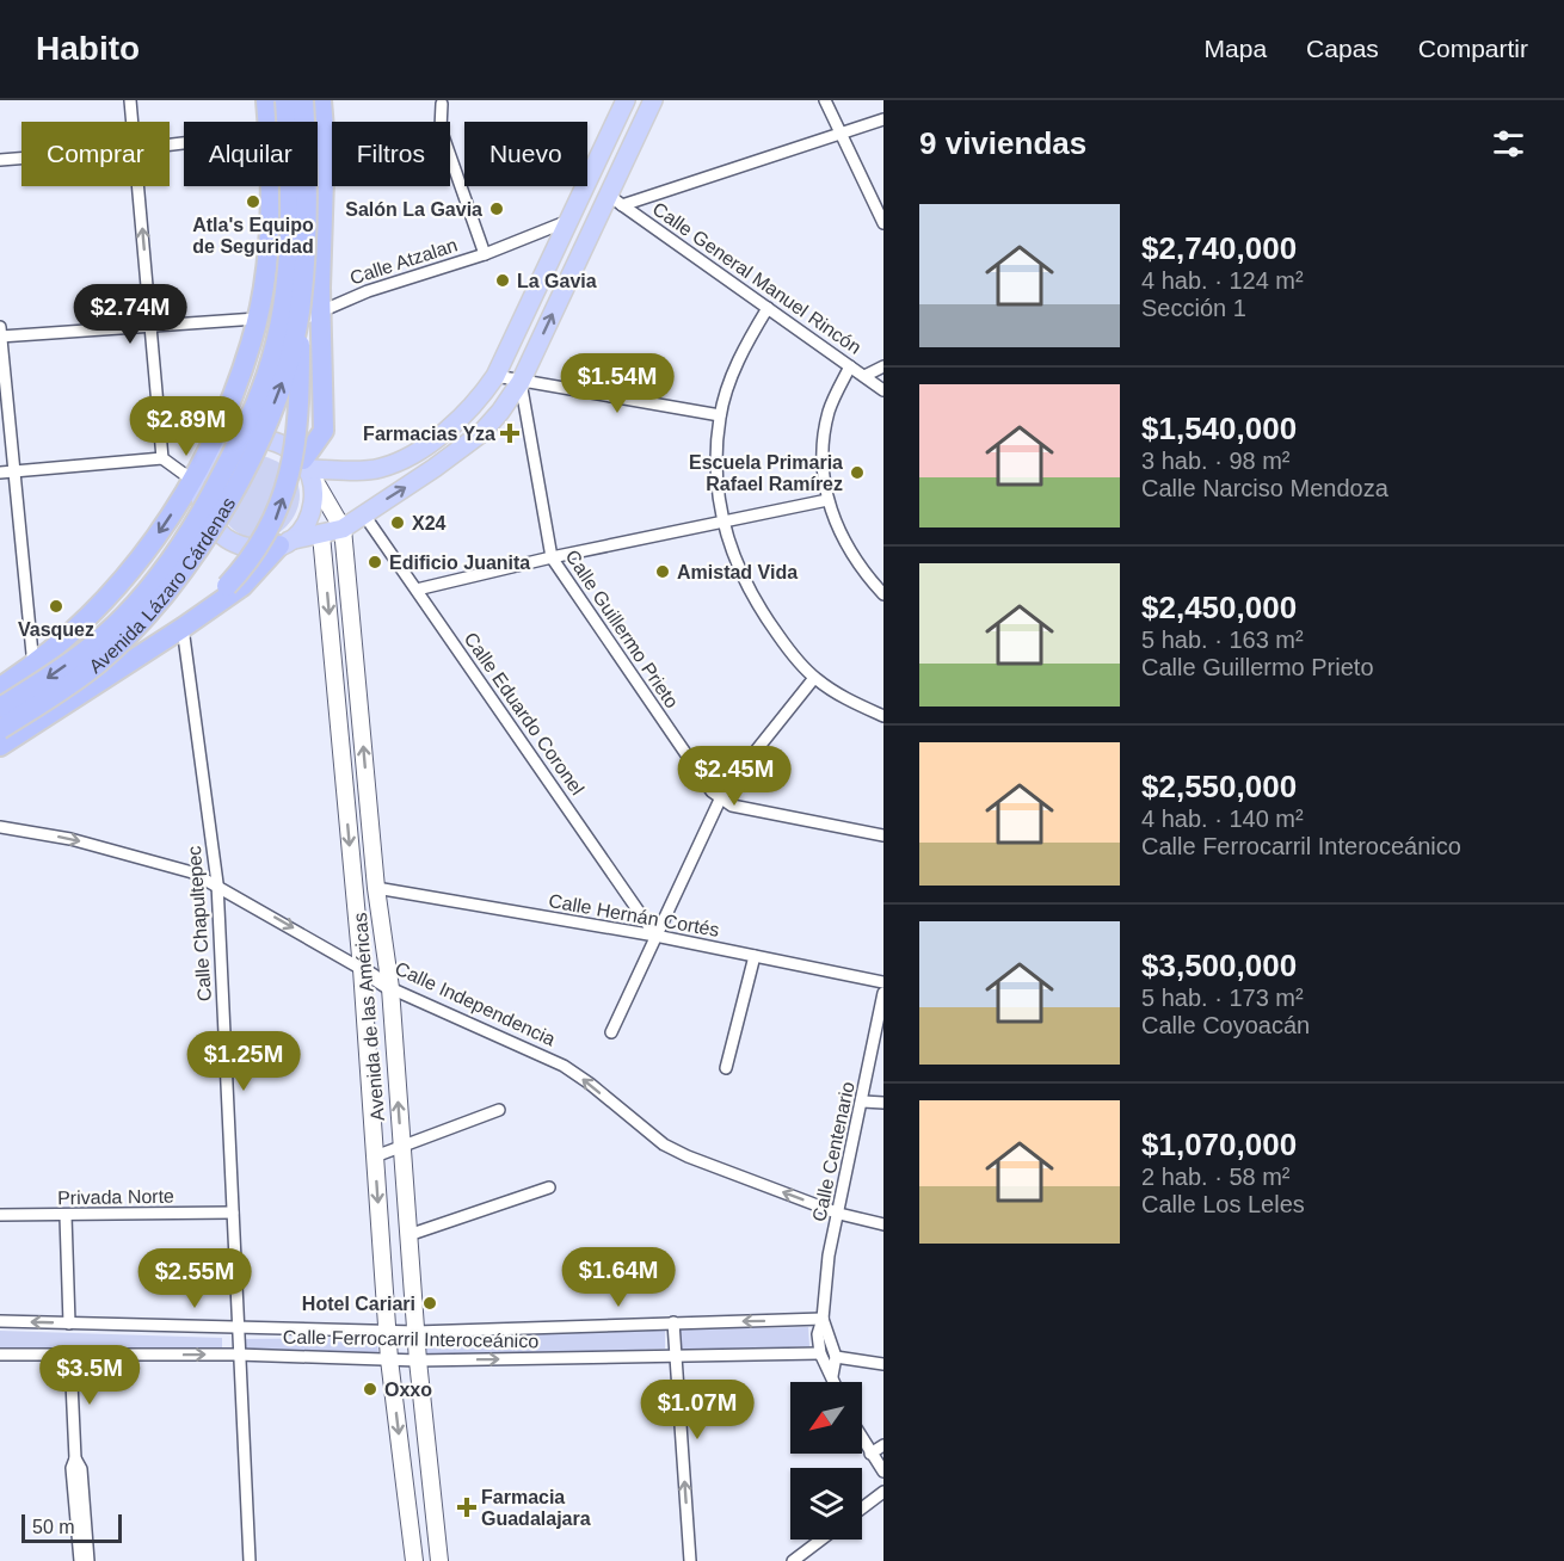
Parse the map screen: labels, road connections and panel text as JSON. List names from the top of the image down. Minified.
{"streets":{"highway":["Avenida Lázaro Cárdenas"],"main road":["Avenida de las Américas"],"street":["Calle Atzalan","Calle General Manuel Rincón","Calle Guillermo Prieto","Calle Eduardo Coronel","Calle Hernán Cortés","Calle Chapultepec","Calle Independencia","Calle Centenario","Privada Norte","Calle Ferrocarril Interoceánico"]},"crossings":[["Calle Eduardo Coronel","Calle Hernán Cortés"],["Calle Hernán Cortés","Avenida de las Américas"],["Calle Chapultepec","Calle Independencia"],["Calle Chapultepec","Privada Norte"],["Calle Chapultepec","Calle Ferrocarril Interoceánico"],["Calle Independencia","Avenida de las Américas"],["Calle Independencia","Calle Centenario"],["Avenida de las Américas","Calle Ferrocarril Interoceánico"],["Calle Centenario","Calle Ferrocarril Interoceánico"]],"places":{"other":["Atla's Equipo de Seguridad","Salón La Gavia","La Gavia","Escuela Primaria Rafael Ramírez","X24","Edificio Juanita","Amistad Vida","Vasquez","Hotel Cariari","Oxxo"],"health":["Farmacias Yza","Farmacia Guadalajara"]},"scale_bar":"50 m","north":"bottom left","page":{"header":"Habito","nav":["Mapa","Capas","Compartir"],"heading":"9 viviendas","chip":["Comprar","Alquilar","Filtros","Nuevo"],"list":[{"name":"$2,740,000","note":"4 hab. · 124 m² · Sección 1"},{"name":"$1,540,000","note":"3 hab. · 98 m² · Calle Narciso Mendoza"},{"name":"$2,450,000","note":"5 hab. · 163 m² · Calle Guillermo Prieto"},{"name":"$2,550,000","note":"4 hab. · 140 m² · Calle Ferrocarril Interoceánico"},{"name":"$3,500,000","note":"5 hab. · 173 m² · Calle Coyoacán"},{"name":"$1,070,000","note":"2 hab. · 58 m² · Calle Los Leles"}],"price":["$2.74M","$1.54M","$2.89M","$2.45M","$1.25M","$1.64M","$2.55M","$3.5M","$1.07M"],"scale":"50 m"}}
